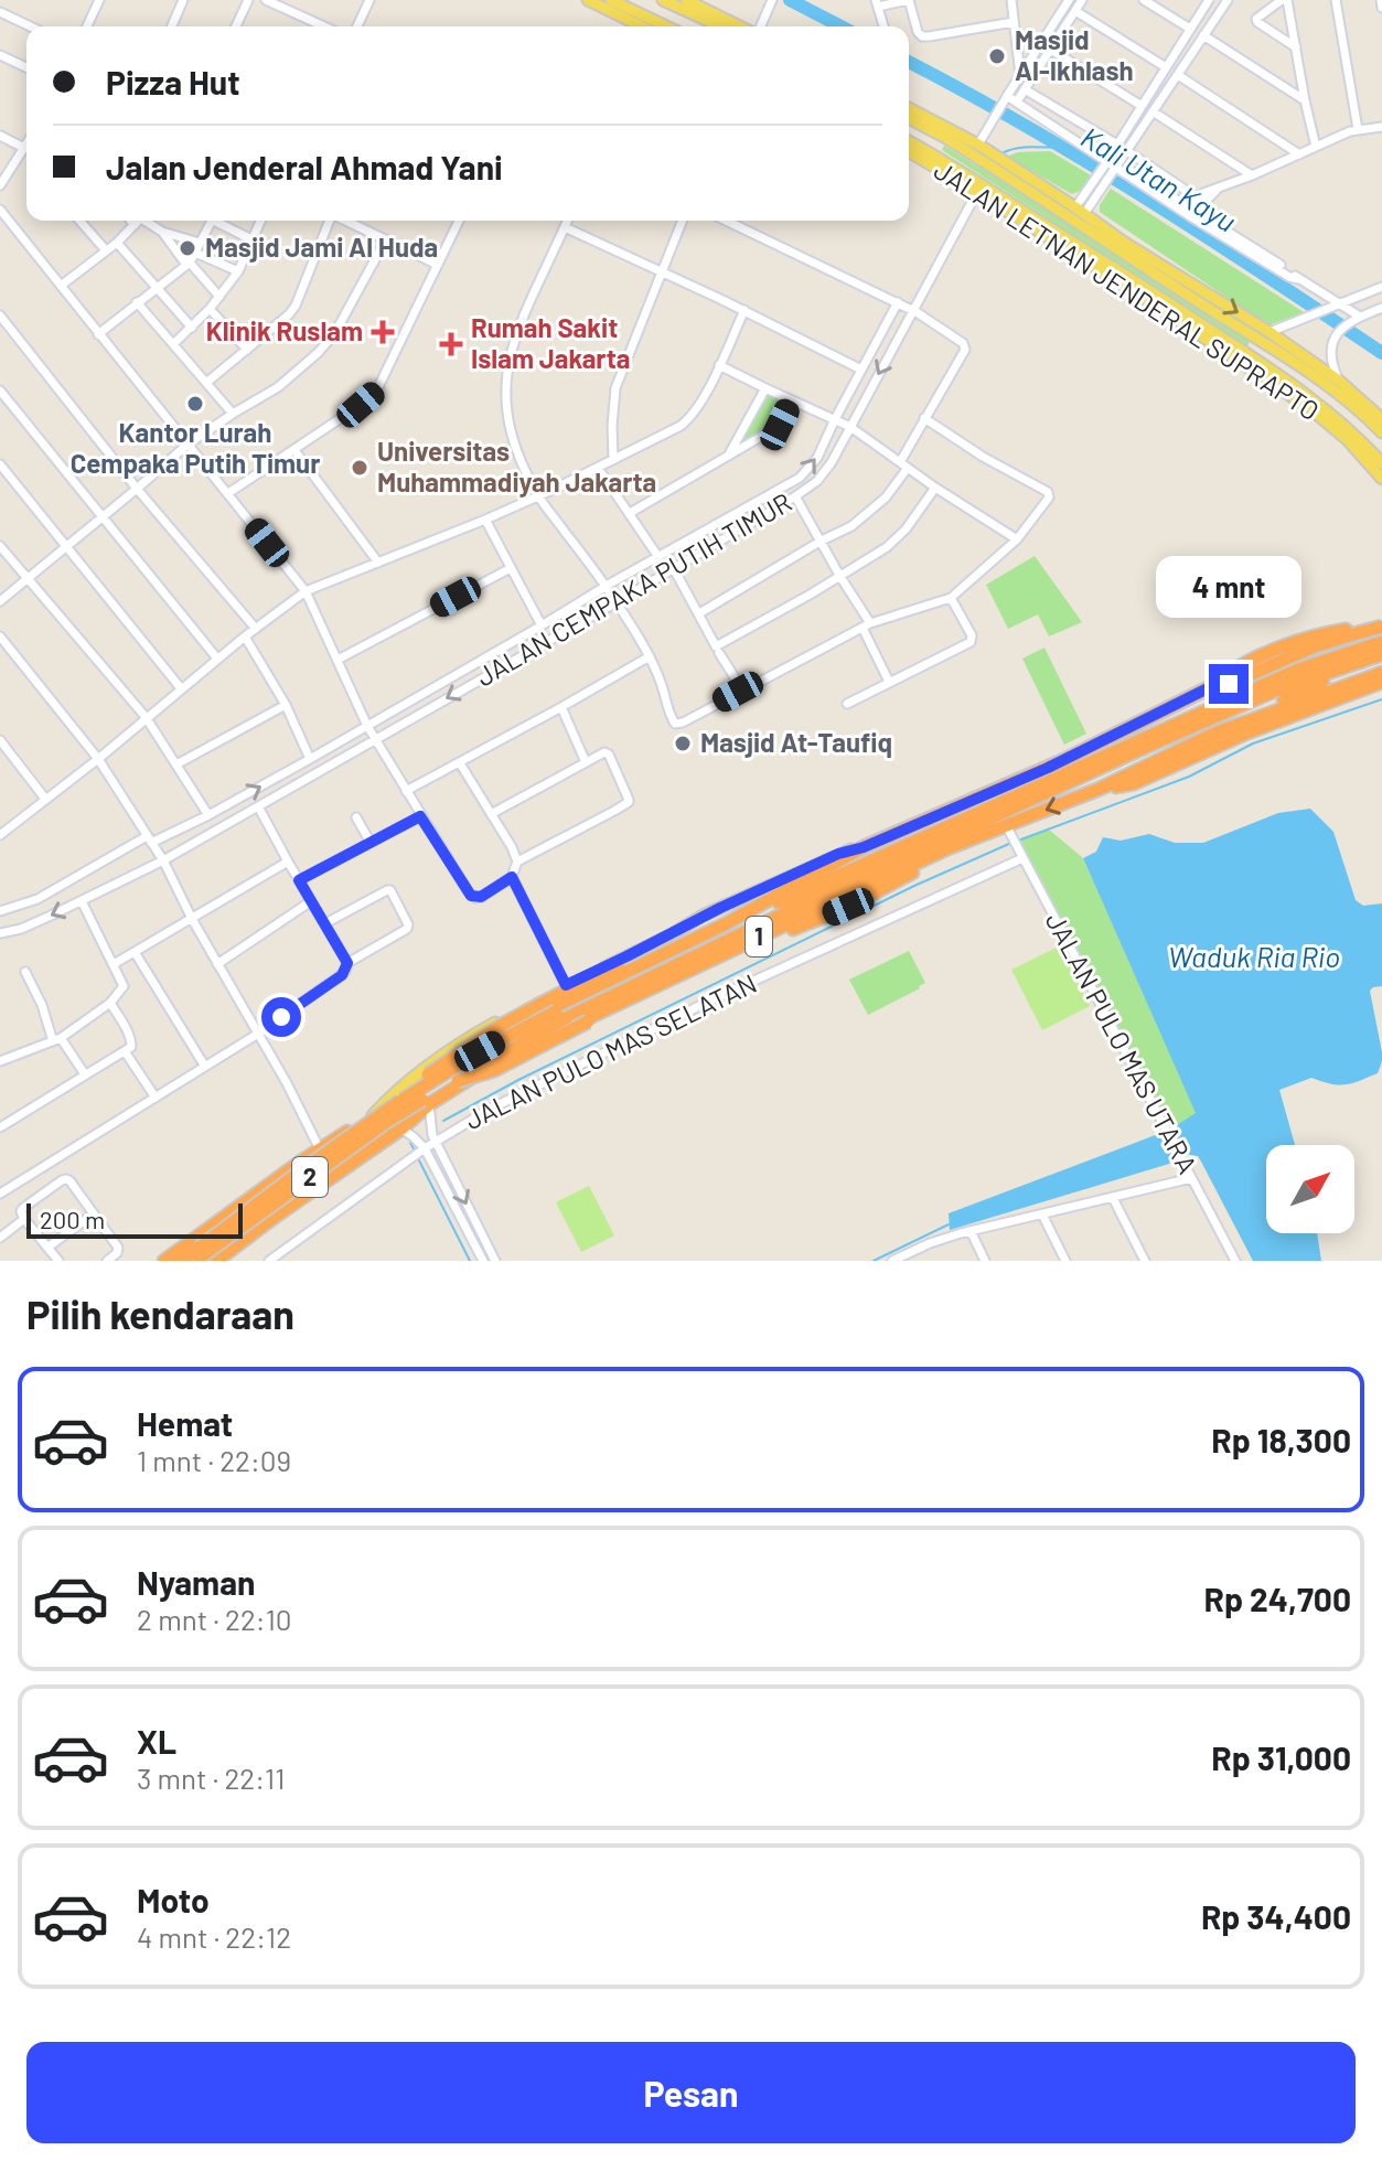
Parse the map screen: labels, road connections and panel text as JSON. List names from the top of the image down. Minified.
{"streets":{"highway":["1","2"],"main road":["JALAN LETNAN JENDERAL SUPRAPTO"],"street":["JALAN CEMPAKA PUTIH TIMUR","JALAN PULO MAS UTARA","JALAN PULO MAS SELATAN"]},"crossings":[["JALAN LETNAN JENDERAL SUPRAPTO","JALAN CEMPAKA PUTIH TIMUR"],["1","JALAN PULO MAS UTARA"],["JALAN PULO MAS UTARA","JALAN PULO MAS SELATAN"]],"water":["Kali Utan Kayu","Waduk Ria Rio"],"places":{"other":["Masjid Al-Ikhlash","Masjid Jami Al Huda","Kantor Lurah Cempaka Putih Timur","Universitas Muhammadiyah Jakarta","Masjid At-Taufiq"],"health":["Klinik Ruslam","Rumah Sakit Islam Jakarta"]},"scale_bar":"200 m","north":"top right","page":{"banner":["Pizza Hut","Jalan Jenderal Ahmad Yani"],"bubble":"4 mnt","scale":"200 m","heading":"Pilih kendaraan","list":[{"name":"Hemat","note":"1 mnt · 22:09","value":"Rp 18,300"},{"name":"Nyaman","note":"2 mnt · 22:10","value":"Rp 24,700"},{"name":"XL","note":"3 mnt · 22:11","value":"Rp 31,000"},{"name":"Moto","note":"4 mnt · 22:12","value":"Rp 34,400"}],"buttons":"Pesan"}}
